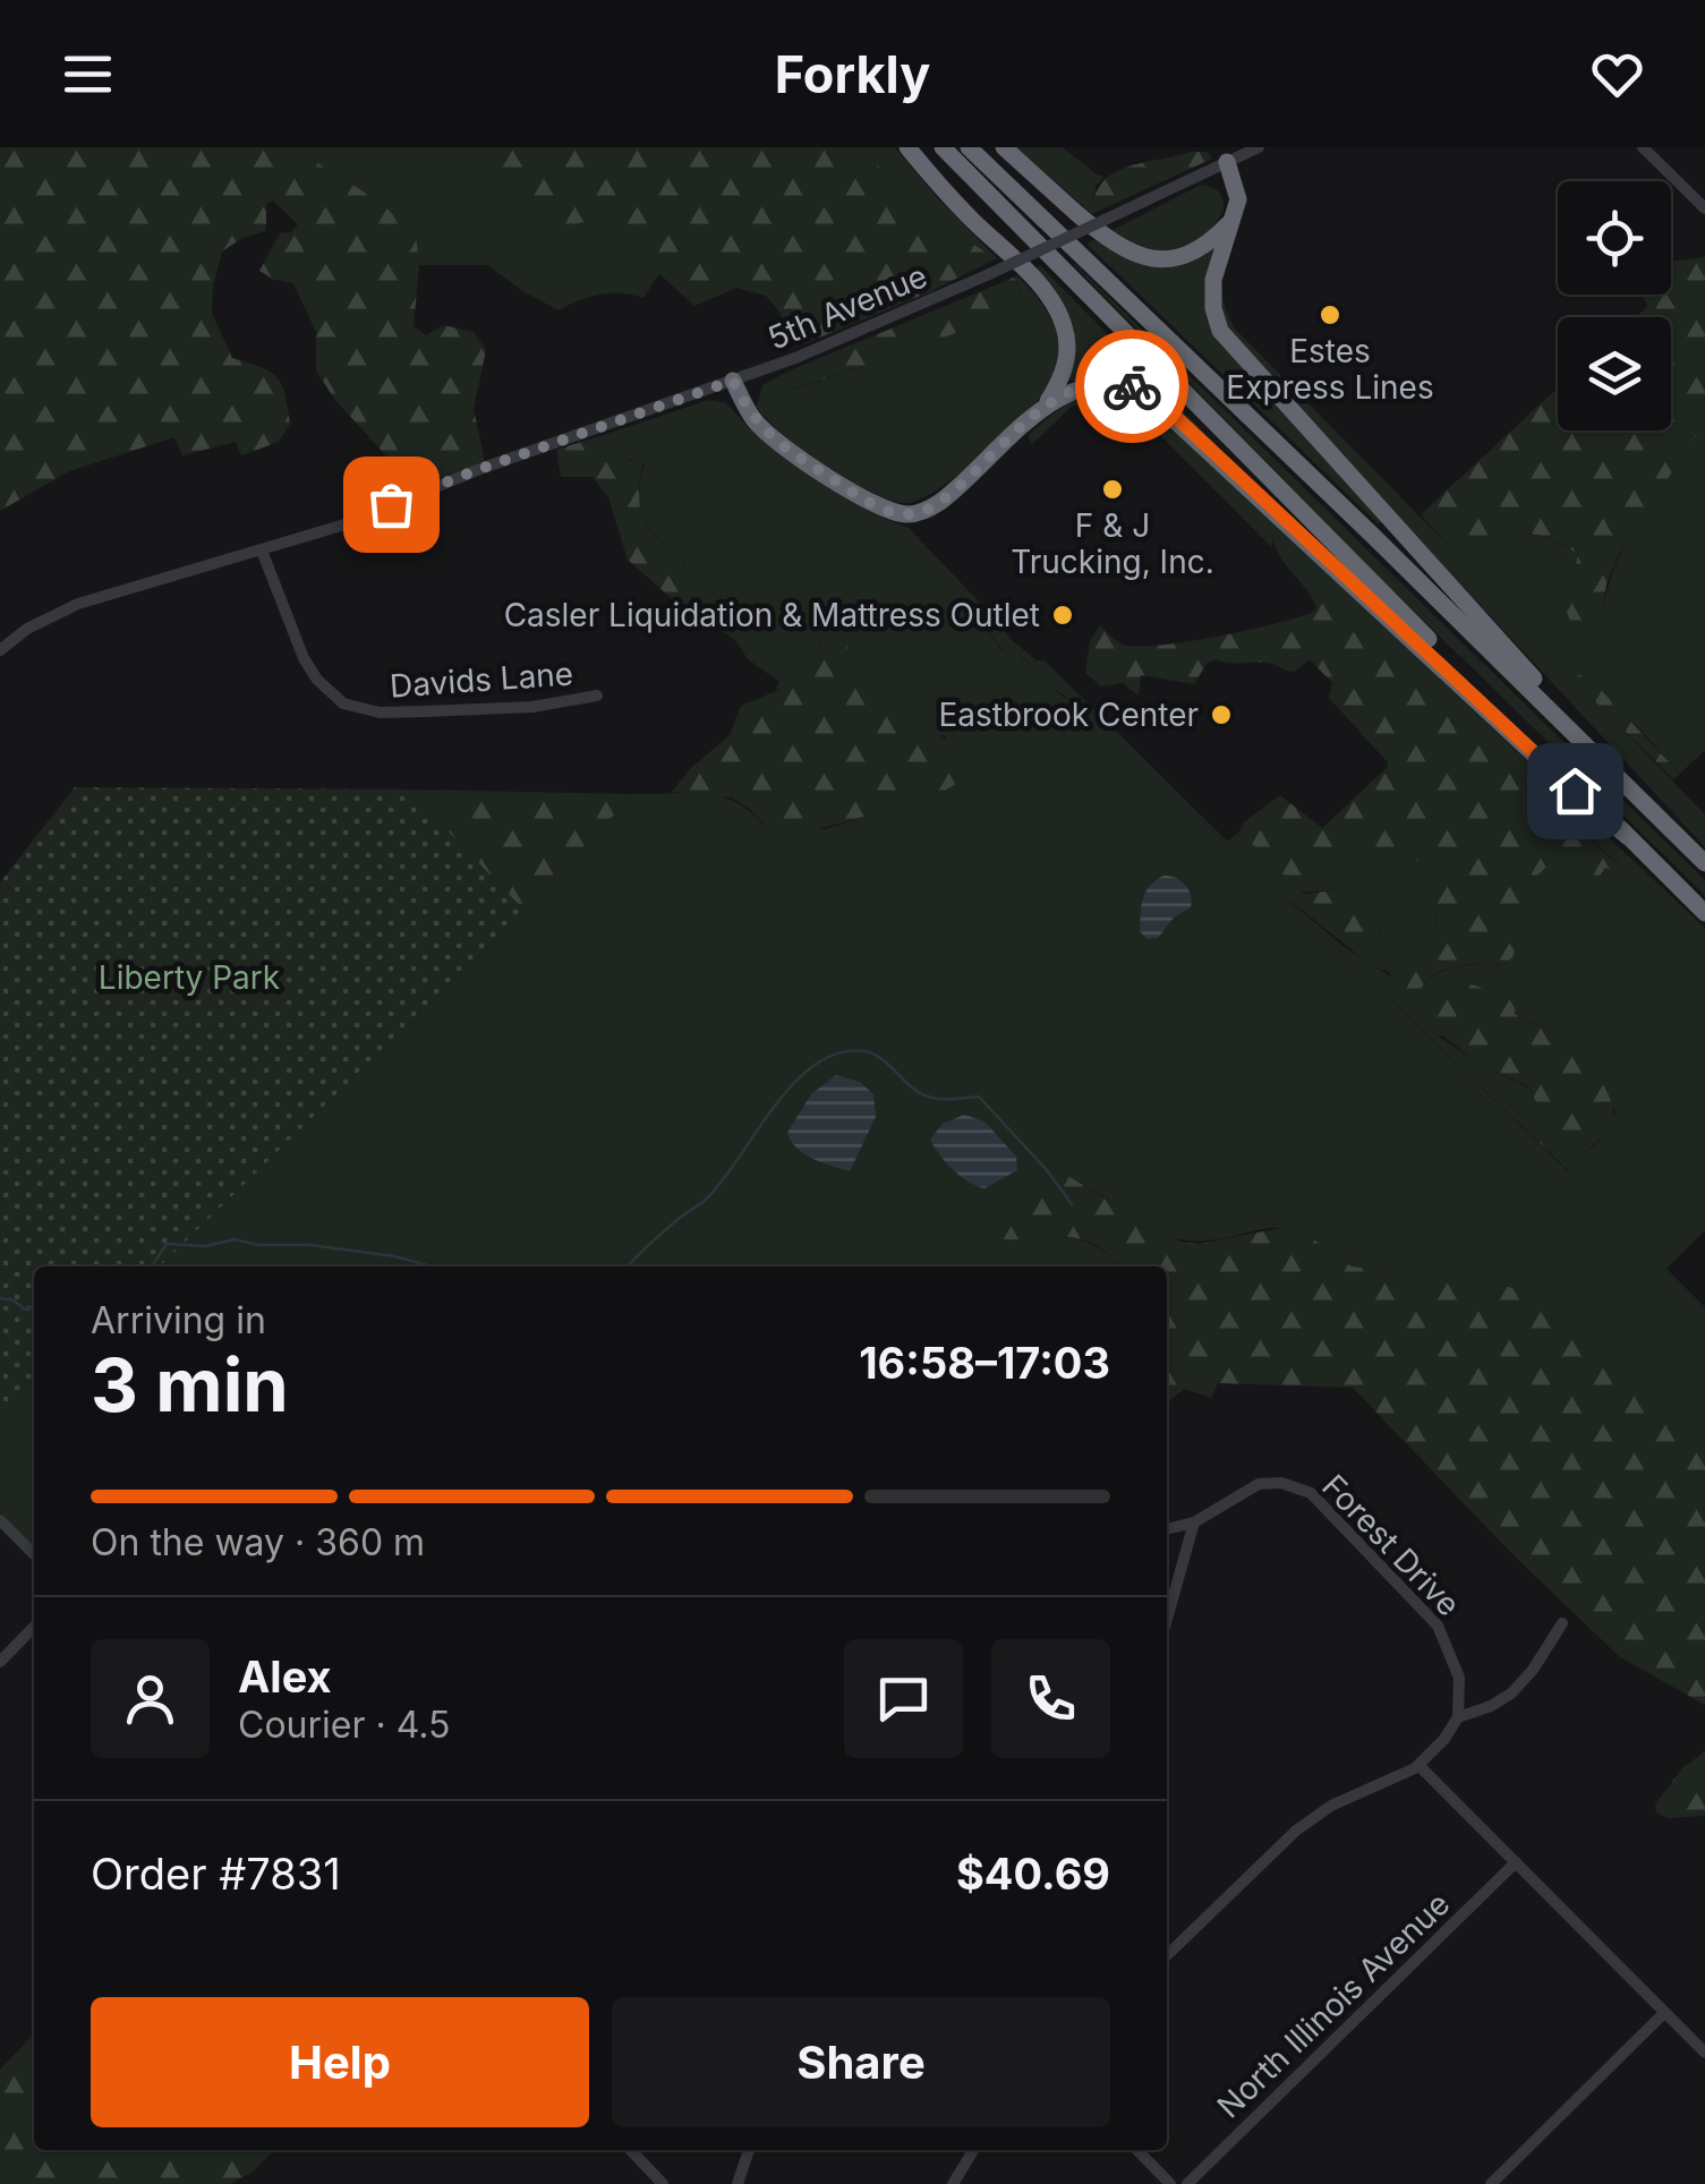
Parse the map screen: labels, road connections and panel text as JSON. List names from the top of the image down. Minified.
{"streets":{"street":["5th Avenue","Davids Lane","Forest Drive","North Illinois Avenue"]},"crossings":[["5th Avenue","Davids Lane"]],"parks":["Liberty Park"],"places":["Estes Express Lines","F & J Trucking, Inc.","Casler Liquidation & Mattress Outlet","Eastbrook Center"],"page":{"header":"Forkly","heading":["3 min","Arriving in","16:58–17:03"],"panel":["Alex","Courier · 4.5","Order #7831","$40.69"],"bar":"On the way · 360 m","buttons":["Help","Share"]}}
